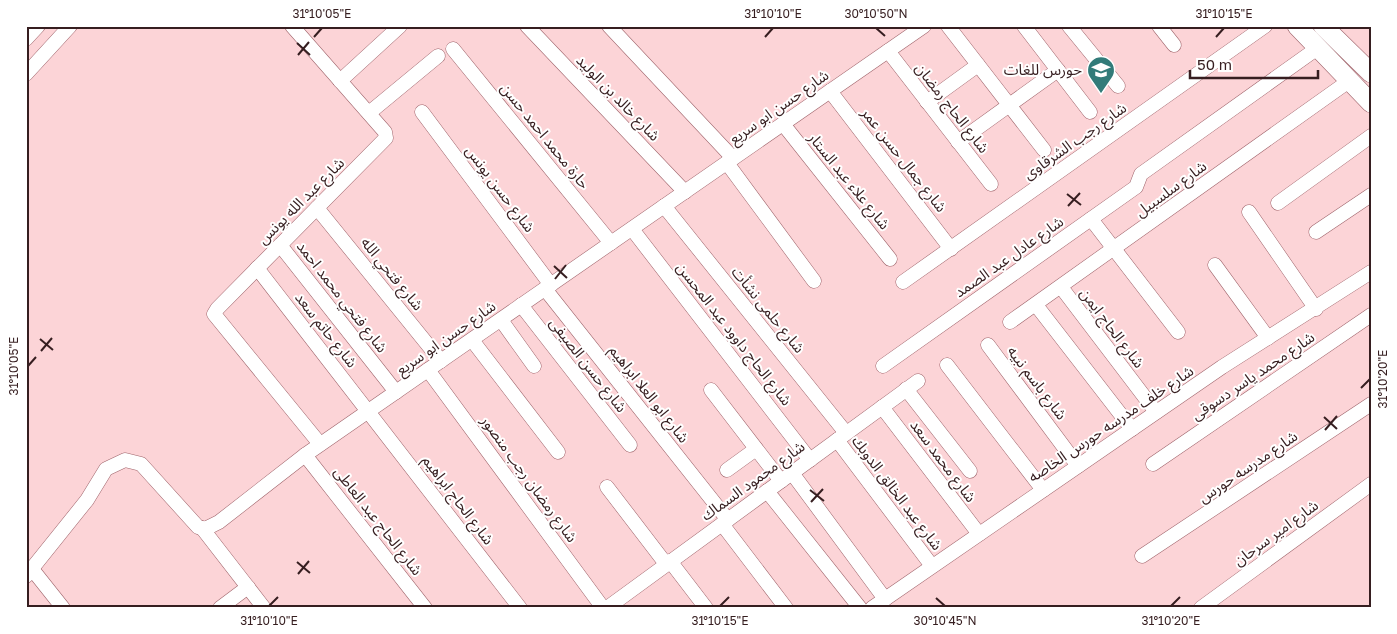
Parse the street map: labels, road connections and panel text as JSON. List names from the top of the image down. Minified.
{"streets":{"street":["شارع خالد بن الوليد","شارع حسن ابو سريع","شارع الحاج رمضان","حارة محمد احمد حسن","شارع رجب الشرقاوى","شارع جمال حسن عمر","شارع علاء عبد الستار","شارع حسن يونس","شارع سلسبيل","شارع عبد الله يونس","شارع عادل عبد الصمد","شارع فتحي الله","شارع فتحي محمد احمد","شارع حلمى نشأت","شارع الحاج ايمن","شارع حاتم سعد","شارع الحاج داوود عبد المحسن","شارع حسن الصيفى","شارع محمد ياسر دسوقى","شارع باسم نبيه","شارع ابو العلا ابراهيم","شارع خلف مدرسه حورس الخاصه","شارع محمد سعد","شارع مدرسه حورس","شارع رمضان رجب منصور","شارع محمود السماك","شارع عبد الخالق الدوبك","شارع الحاج ابراهيم","شارع الحاج عبد العاطى","شارع امير سرحان"]},"crossings":[["شارع خالد بن الوليد","شارع حسن ابو سريع"],["شارع حسن ابو سريع","شارع الحاج رمضان"],["شارع حسن ابو سريع","حارة محمد احمد حسن"],["شارع حسن ابو سريع","شارع جمال حسن عمر"],["شارع حسن ابو سريع","شارع علاء عبد الستار"],["شارع حسن ابو سريع","شارع حسن يونس"],["شارع حسن ابو سريع","شارع عبد الله يونس"],["شارع حسن ابو سريع","شارع فتحي الله"],["شارع حسن ابو سريع","شارع فتحي محمد احمد"],["شارع حسن ابو سريع","شارع حلمى نشأت"],["شارع حسن ابو سريع","شارع حاتم سعد"],["شارع حسن ابو سريع","شارع الحاج داوود عبد المحسن"],["شارع حسن ابو سريع","شارع حسن الصيفى"],["شارع حسن ابو سريع","شارع ابو العلا ابراهيم"],["شارع حسن ابو سريع","شارع رمضان رجب منصور"],["شارع حسن ابو سريع","شارع الحاج ابراهيم"],["شارع حسن ابو سريع","شارع الحاج عبد العاطى"],["شارع رجب الشرقاوى","شارع جمال حسن عمر"],["شارع حسن يونس","شارع ابو العلا ابراهيم"],["شارع سلسبيل","شارع الحاج ايمن"],["شارع عبد الله يونس","شارع فتحي الله"],["شارع عبد الله يونس","شارع فتحي محمد احمد"],["شارع عبد الله يونس","شارع حاتم سعد"],["شارع حلمى نشأت","شارع محمود السماك"],["شارع حلمى نشأت","شارع عبد الخالق الدوبك"],["شارع الحاج ايمن","شارع خلف مدرسه حورس الخاصه"],["شارع حاتم سعد","شارع الحاج ابراهيم"],["شارع الحاج داوود عبد المحسن","شارع محمود السماك"],["شارع باسم نبيه","شارع خلف مدرسه حورس الخاصه"],["شارع ابو العلا ابراهيم","شارع محمود السماك"],["شارع خلف مدرسه حورس الخاصه","شارع محمد سعد"],["شارع خلف مدرسه حورس الخاصه","شارع عبد الخالق الدوبك"],["شارع محمد سعد","شارع محمود السماك"],["شارع رمضان رجب منصور","شارع محمود السماك"],["شارع محمود السماك","شارع عبد الخالق الدوبك"]],"places":{"school or university":["حورس للغات"]},"scale_bar":"50 m","coordinates":["31°10'05\"E","31°10'10\"E","30°10'50\"N","31°10'15\"E","31°10'20\"E","30°10'45\"N"]}
